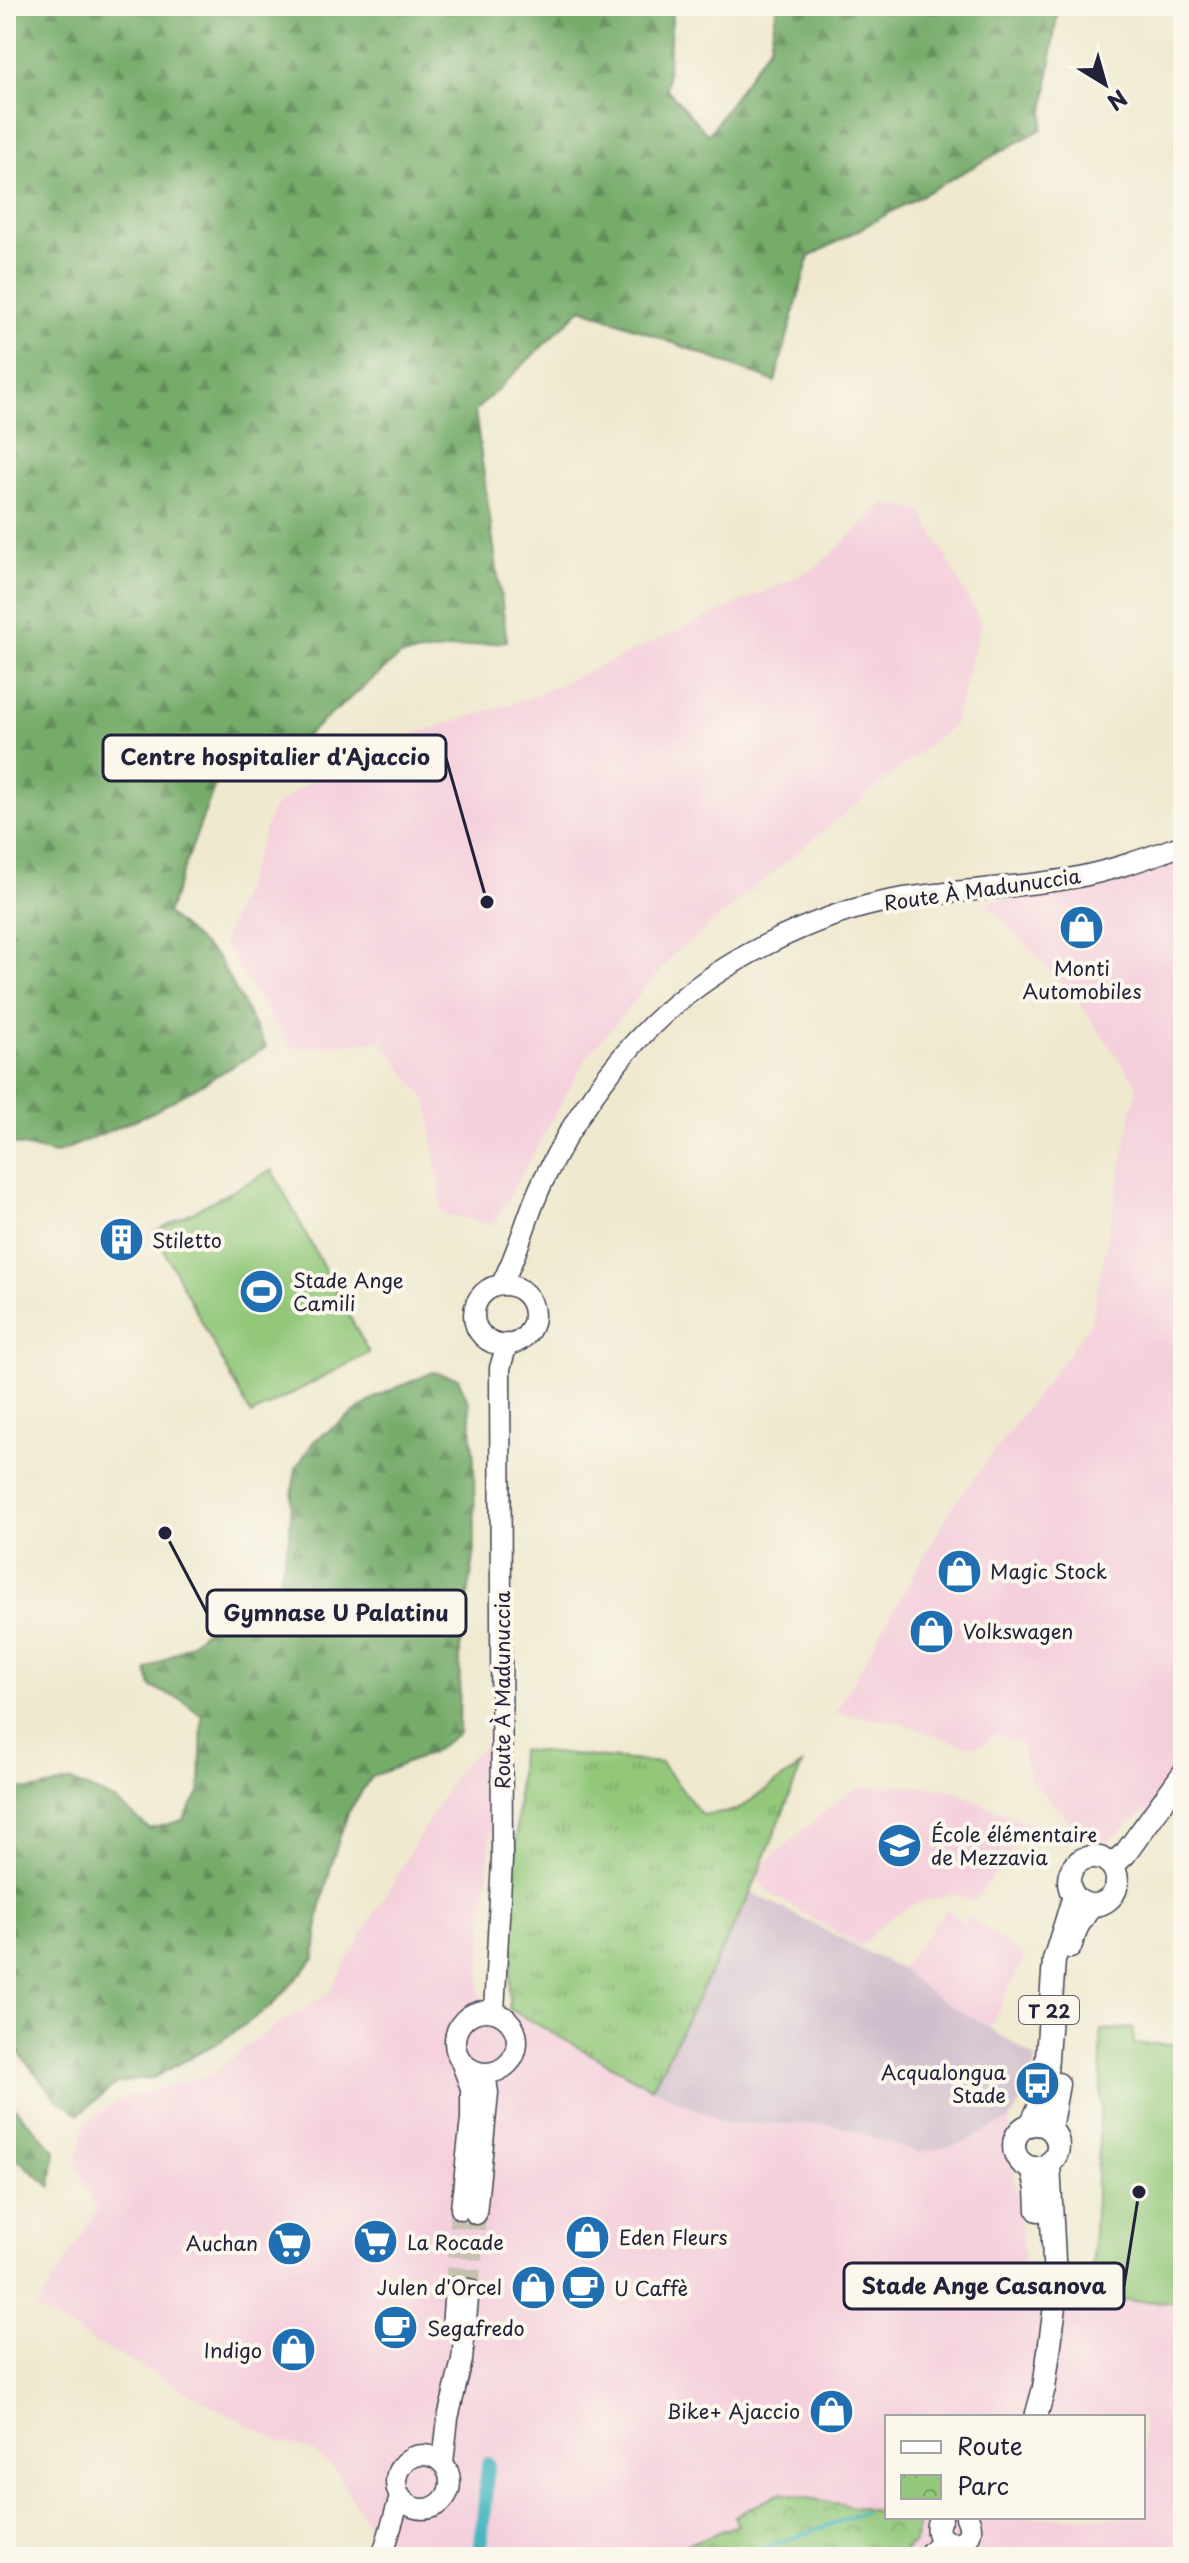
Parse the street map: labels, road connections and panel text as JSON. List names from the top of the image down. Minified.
{"streets":{"main road":["Route À Madunuccia","T 22"]},"places":{"other":["Centre hospitalier d'Ajaccio","Gymnase U Palatinu","Stade Ange Casanova"],"shop":["Monti Automobiles","Magic Stock","Volkswagen","Eden Fleurs","Julen d'Orcel","Indigo","Bike+ Ajaccio"],"building":["Stiletto"],"sports":["Stade Ange Camili"],"school or university":["École élémentaire de Mezzavia"],"bus stop":["Acqualongua Stade"],"supermarket":["La Rocade","Auchan"],"cafe":["U Caffè","Segafredo"]},"legend":["Route","Parc"],"north":"bottom right"}
